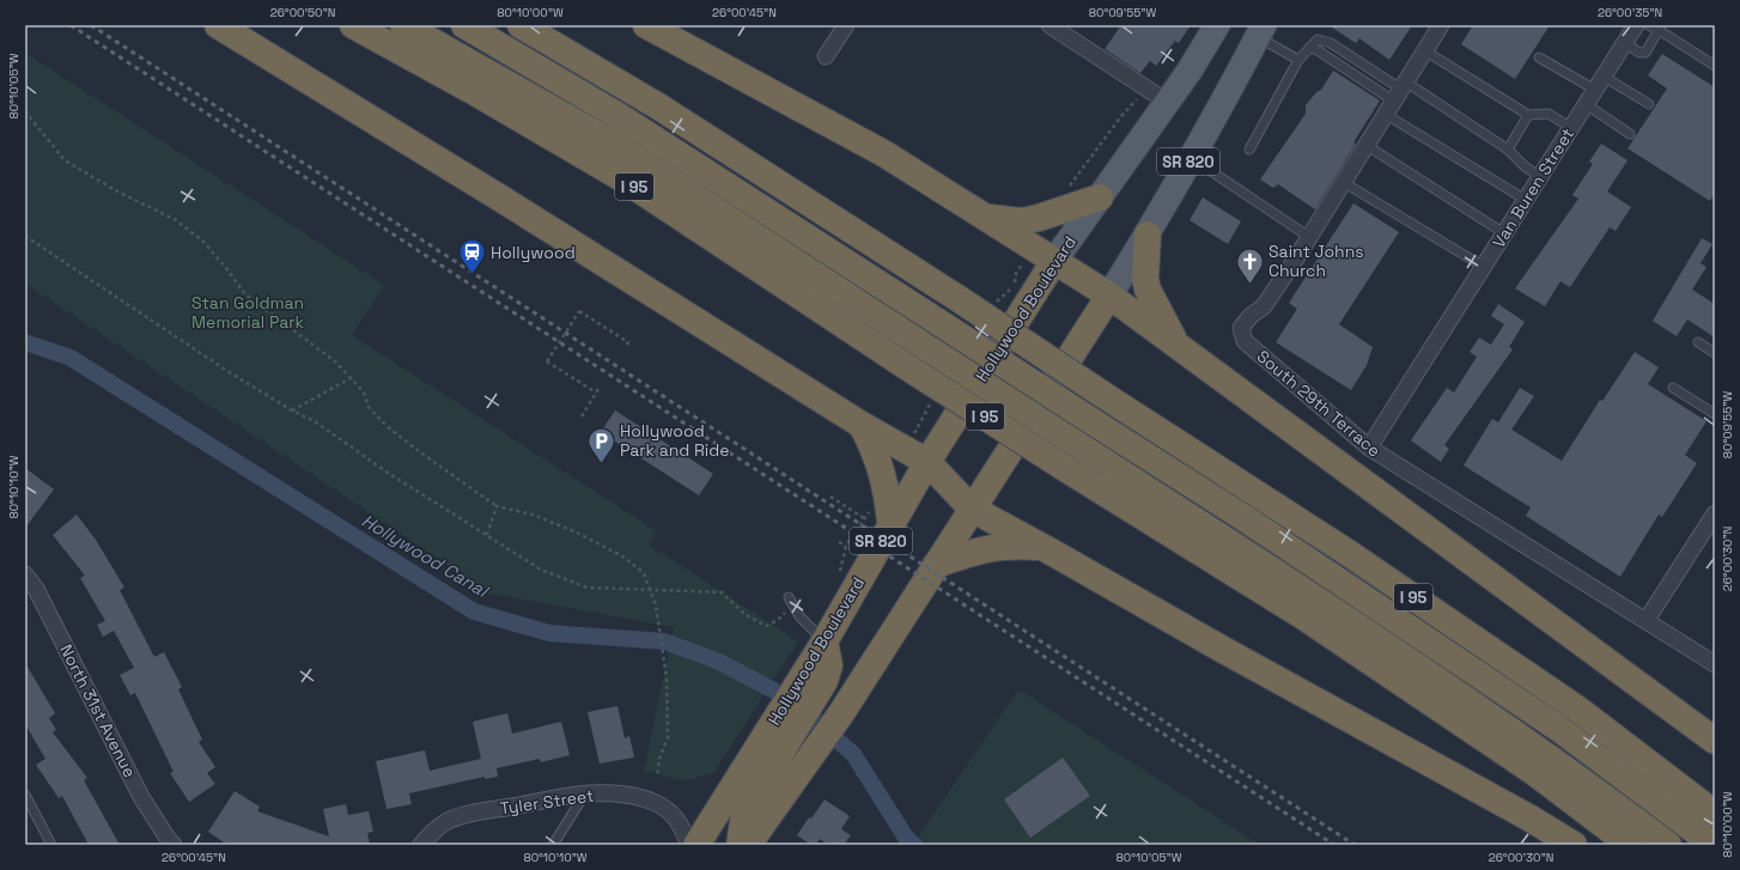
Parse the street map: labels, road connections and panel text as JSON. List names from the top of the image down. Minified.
{"streets":{"highway":["SR 820","I 95","Hollywood Boulevard"],"street":["Van Buren Street","South 29th Terrace","North 31st Avenue","Tyler Street"]},"crossings":[["Van Buren Street","South 29th Terrace"]],"water":["Hollywood Canal"],"parks":["Stan Goldman Memorial Park"],"places":{"station":["Hollywood"],"church":["Saint Johns Church"],"parking":["Hollywood Park and Ride"]},"coordinates":["26°00'50\"N","80°10'00\"W","26°00'45\"N","80°09'55\"W","26°00'35\"N","80°10'05\"W","80°10'10\"W","26°00'30\"N"]}
